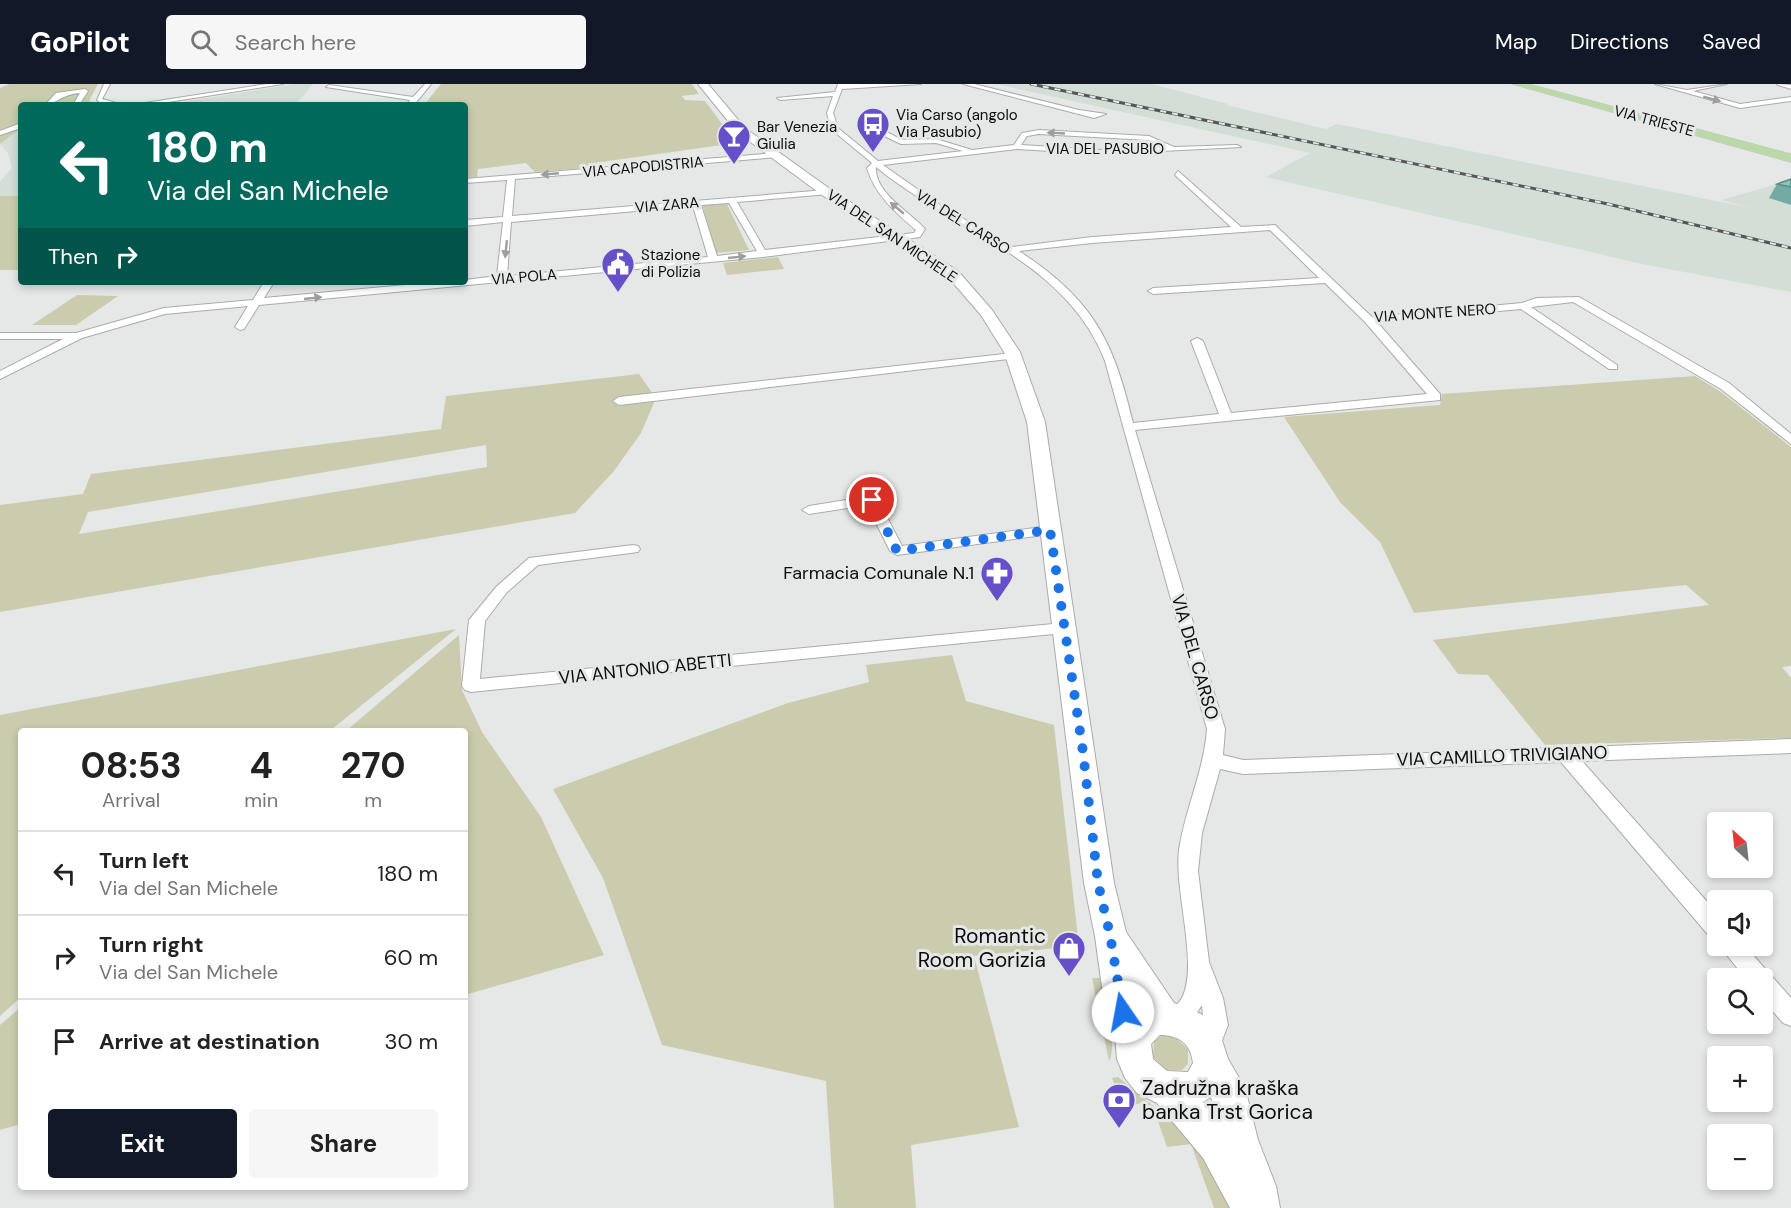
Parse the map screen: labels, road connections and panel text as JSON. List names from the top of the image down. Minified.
{"streets":{"main road":["VIA TRIESTE","VIA DEL SAN MICHELE"],"street":["VIA DEL PASUBIO","VIA CAPODISTRIA","VIA ZARA","VIA DEL CARSO","VIA POLA","VIA MONTE NERO","VIA ANTONIO ABETTI","VIA CAMILLO TRIVIGIANO"]},"crossings":[["VIA DEL PASUBIO","VIA DEL CARSO"],["VIA CAPODISTRIA","VIA DEL SAN MICHELE"],["VIA ZARA","VIA DEL SAN MICHELE"],["VIA DEL CARSO","VIA DEL SAN MICHELE"],["VIA DEL CARSO","VIA MONTE NERO"],["VIA DEL CARSO","VIA CAMILLO TRIVIGIANO"],["VIA DEL SAN MICHELE","VIA POLA"],["VIA DEL SAN MICHELE","VIA ANTONIO ABETTI"]],"one_way":["VIA CAPODISTRIA"],"places":{"bus stop":["Via Carso (angolo Via Pasubio)"],"bar":["Bar Venezia Giulia"],"public building":["Stazione di Polizia"],"pharmacy":["Farmacia Comunale N.1"],"shop":["Romantic Room Gorizia"],"bank":["Zadružna kraška banka Trst Gorica"]},"north":"top left","page":{"header":"GoPilot","search":"Search here","nav":["Map","Directions","Saved"],"turn":["180 m","Via del San Michele"],"then":"Then","eta":["08:53","Arrival","4","min","270","m"],"map_buttons":["+","−"],"list":[{"name":"Turn left","note":"Via del San Michele","value":"180 m"},{"name":"Turn right","note":"Via del San Michele","value":"60 m"},{"name":"Arrive at destination","value":"30 m"}],"buttons":["Exit","Share"]}}
